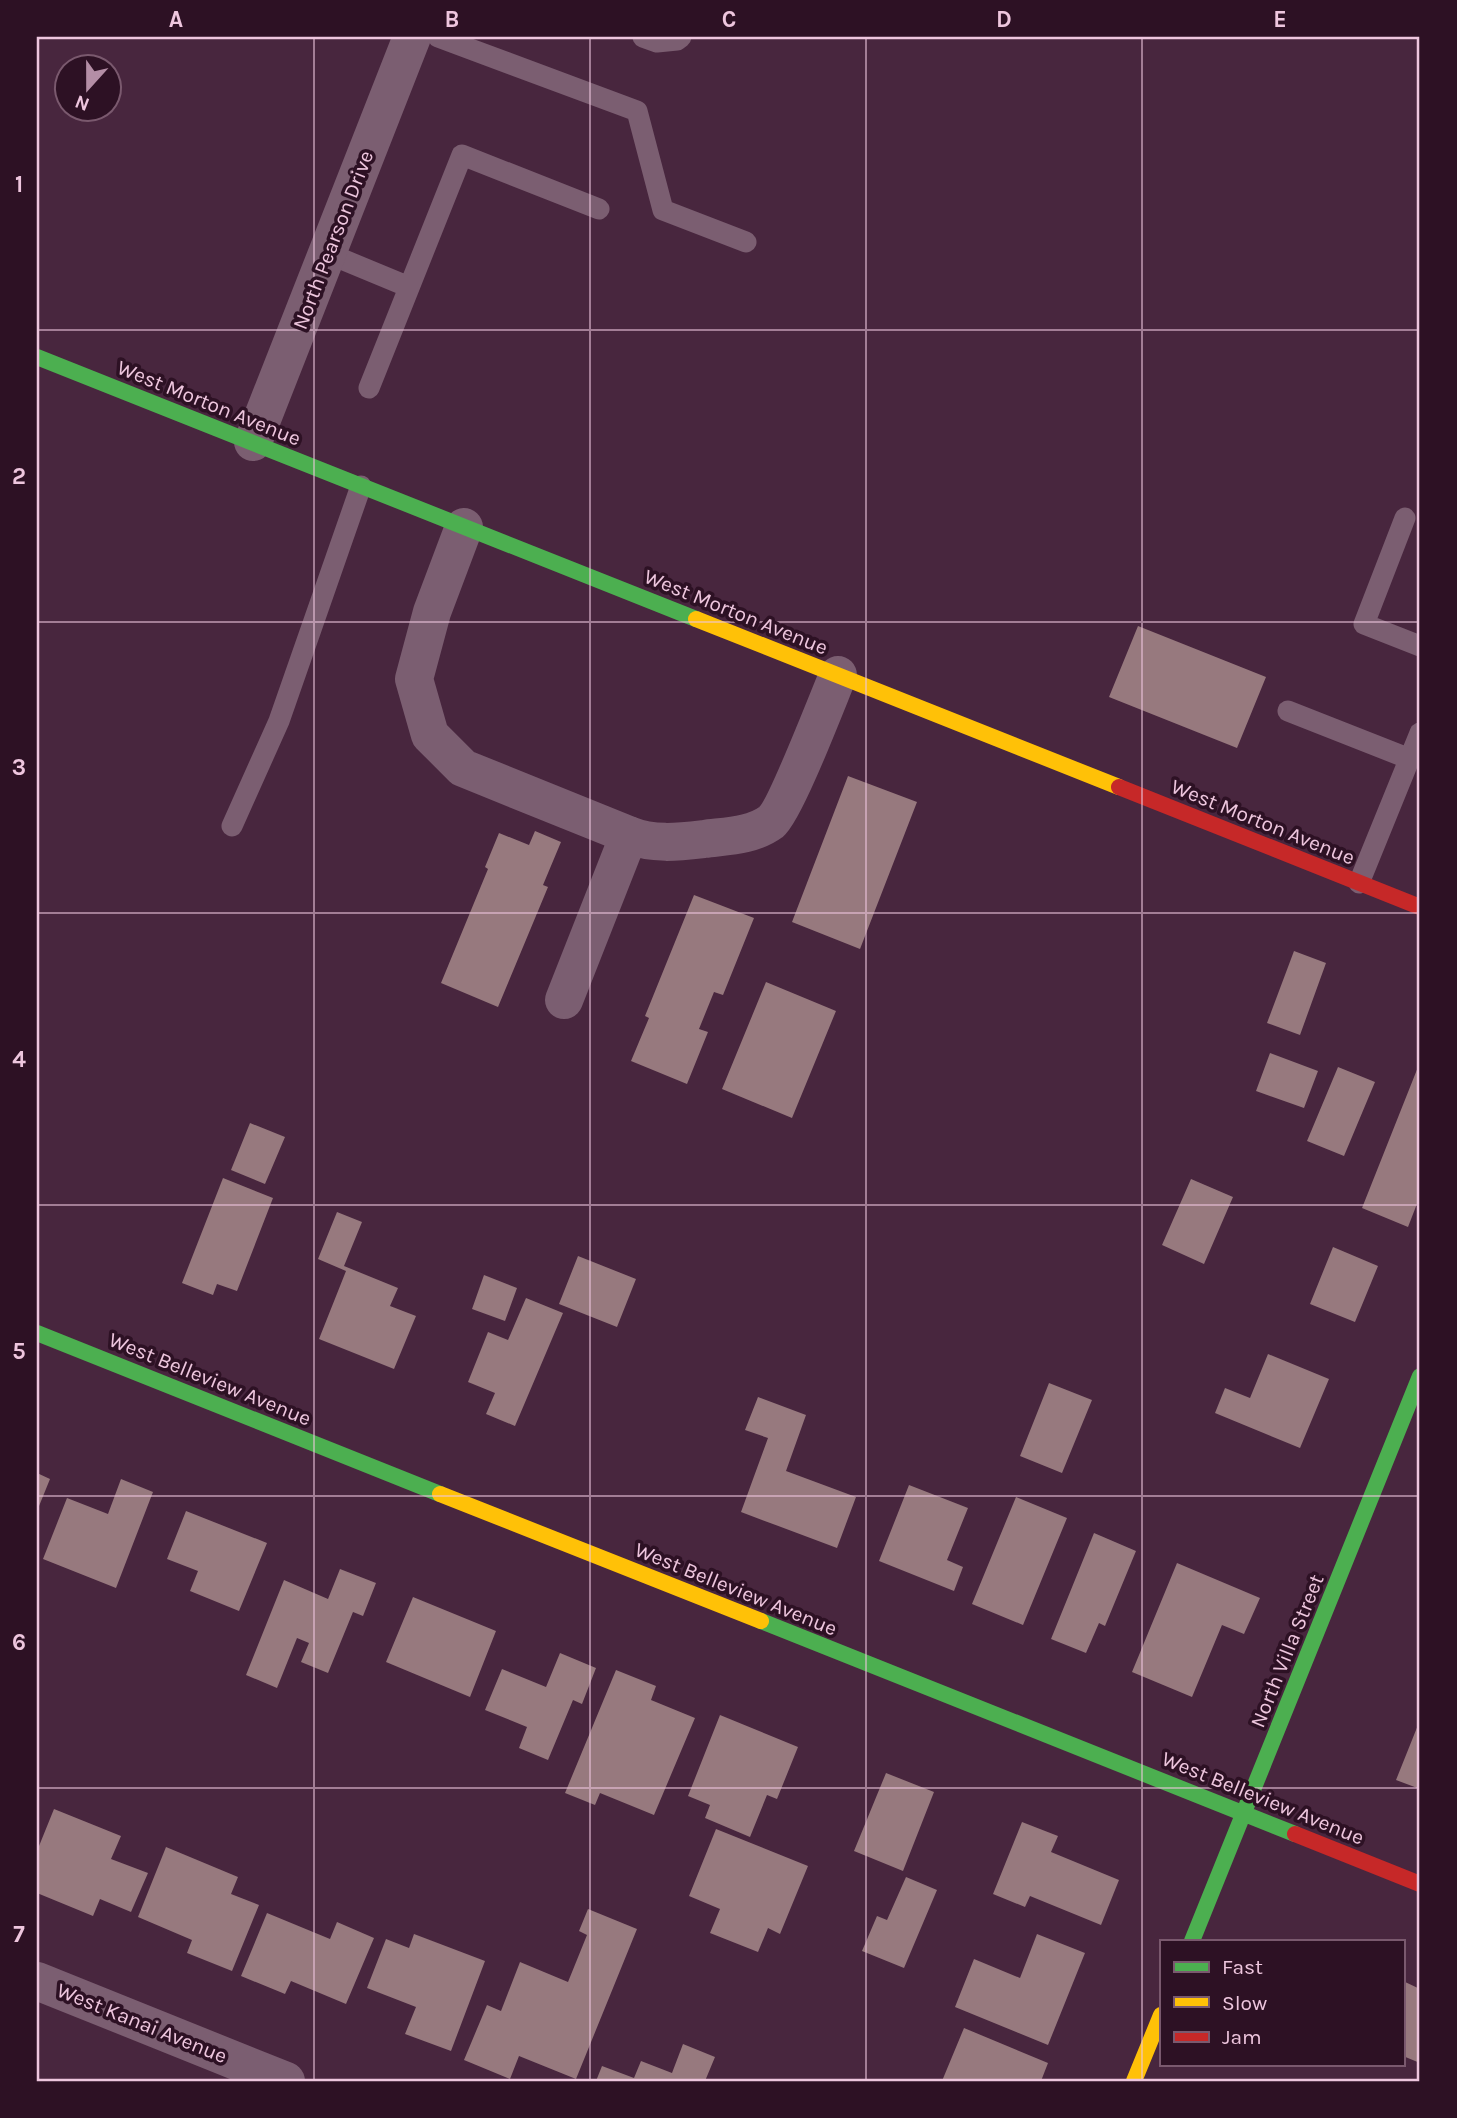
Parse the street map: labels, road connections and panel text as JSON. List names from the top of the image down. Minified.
{"streets":{"street":["North Pearson Drive","West Morton Avenue","West Belleview Avenue","North Villa Street","West Kanai Avenue"]},"crossings":[["North Pearson Drive","West Morton Avenue"],["West Belleview Avenue","North Villa Street"]],"legend":["Fast","Slow","Jam"],"north":"bottom","grid":{"columns":["A","B","C","D","E"],"rows":["1","2","3","4","5","6","7"]}}
